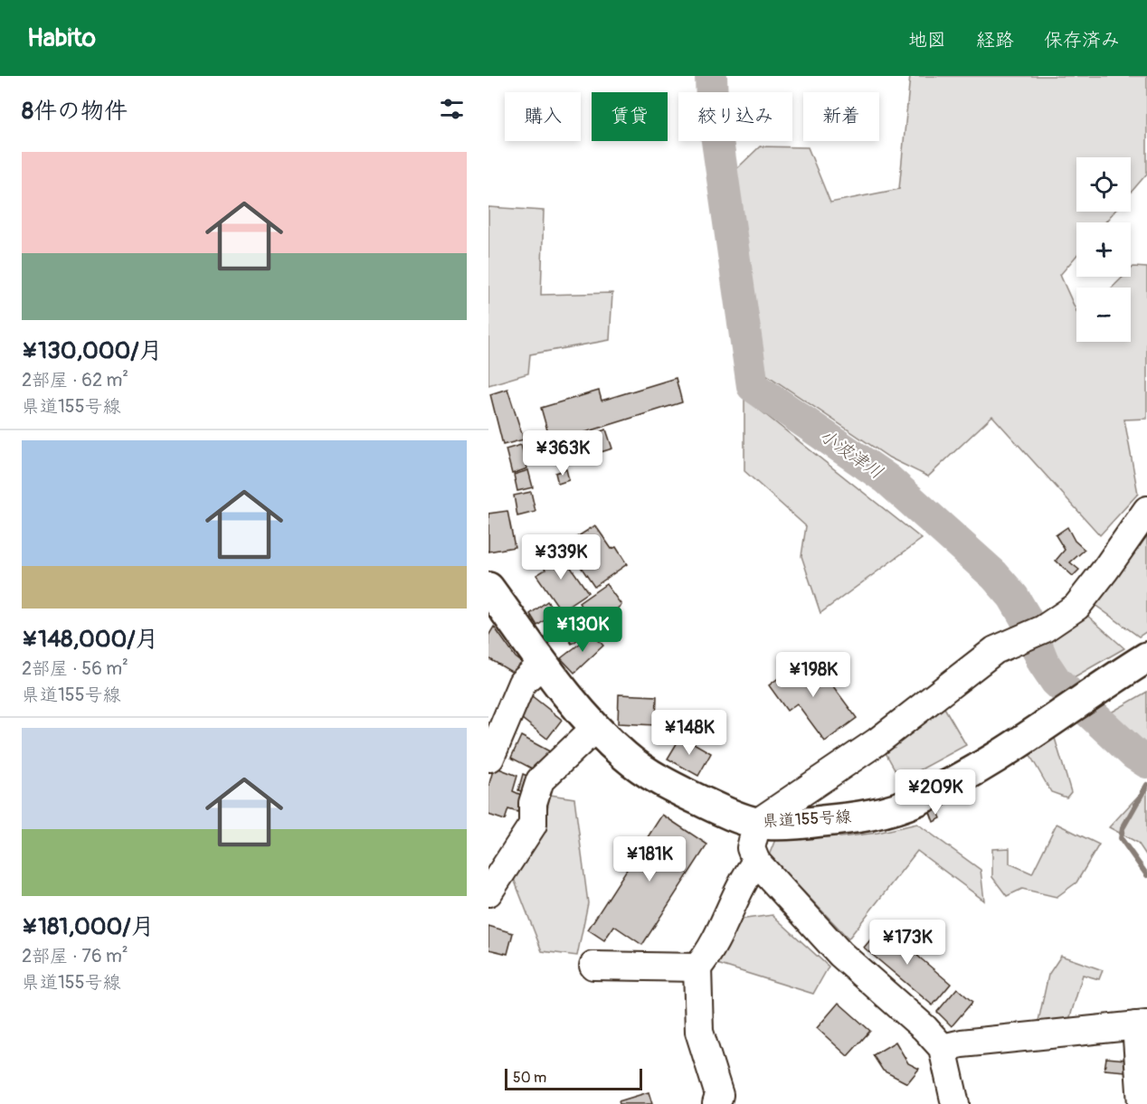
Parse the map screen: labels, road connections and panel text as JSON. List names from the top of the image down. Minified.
{"streets":{"main road":["県道155号線"]},"water":["小波津川"],"scale_bar":"50 m","page":{"header":"Habito","nav":["地図","経路","保存済み"],"heading":"8件の物件","chip":["購入","賃貸","絞り込み","新着"],"list":[{"name":"¥130,000/月","note":"2部屋 · 62 m² · 県道155号線"},{"name":"¥148,000/月","note":"2部屋 · 56 m² · 県道155号線"},{"name":"¥181,000/月","note":"2部屋 · 76 m² · 県道155号線"}],"map_buttons":["+","−"],"price":["¥363K","¥339K","¥130K","¥198K","¥148K","¥209K","¥181K","¥173K"],"scale":"50 m"}}
